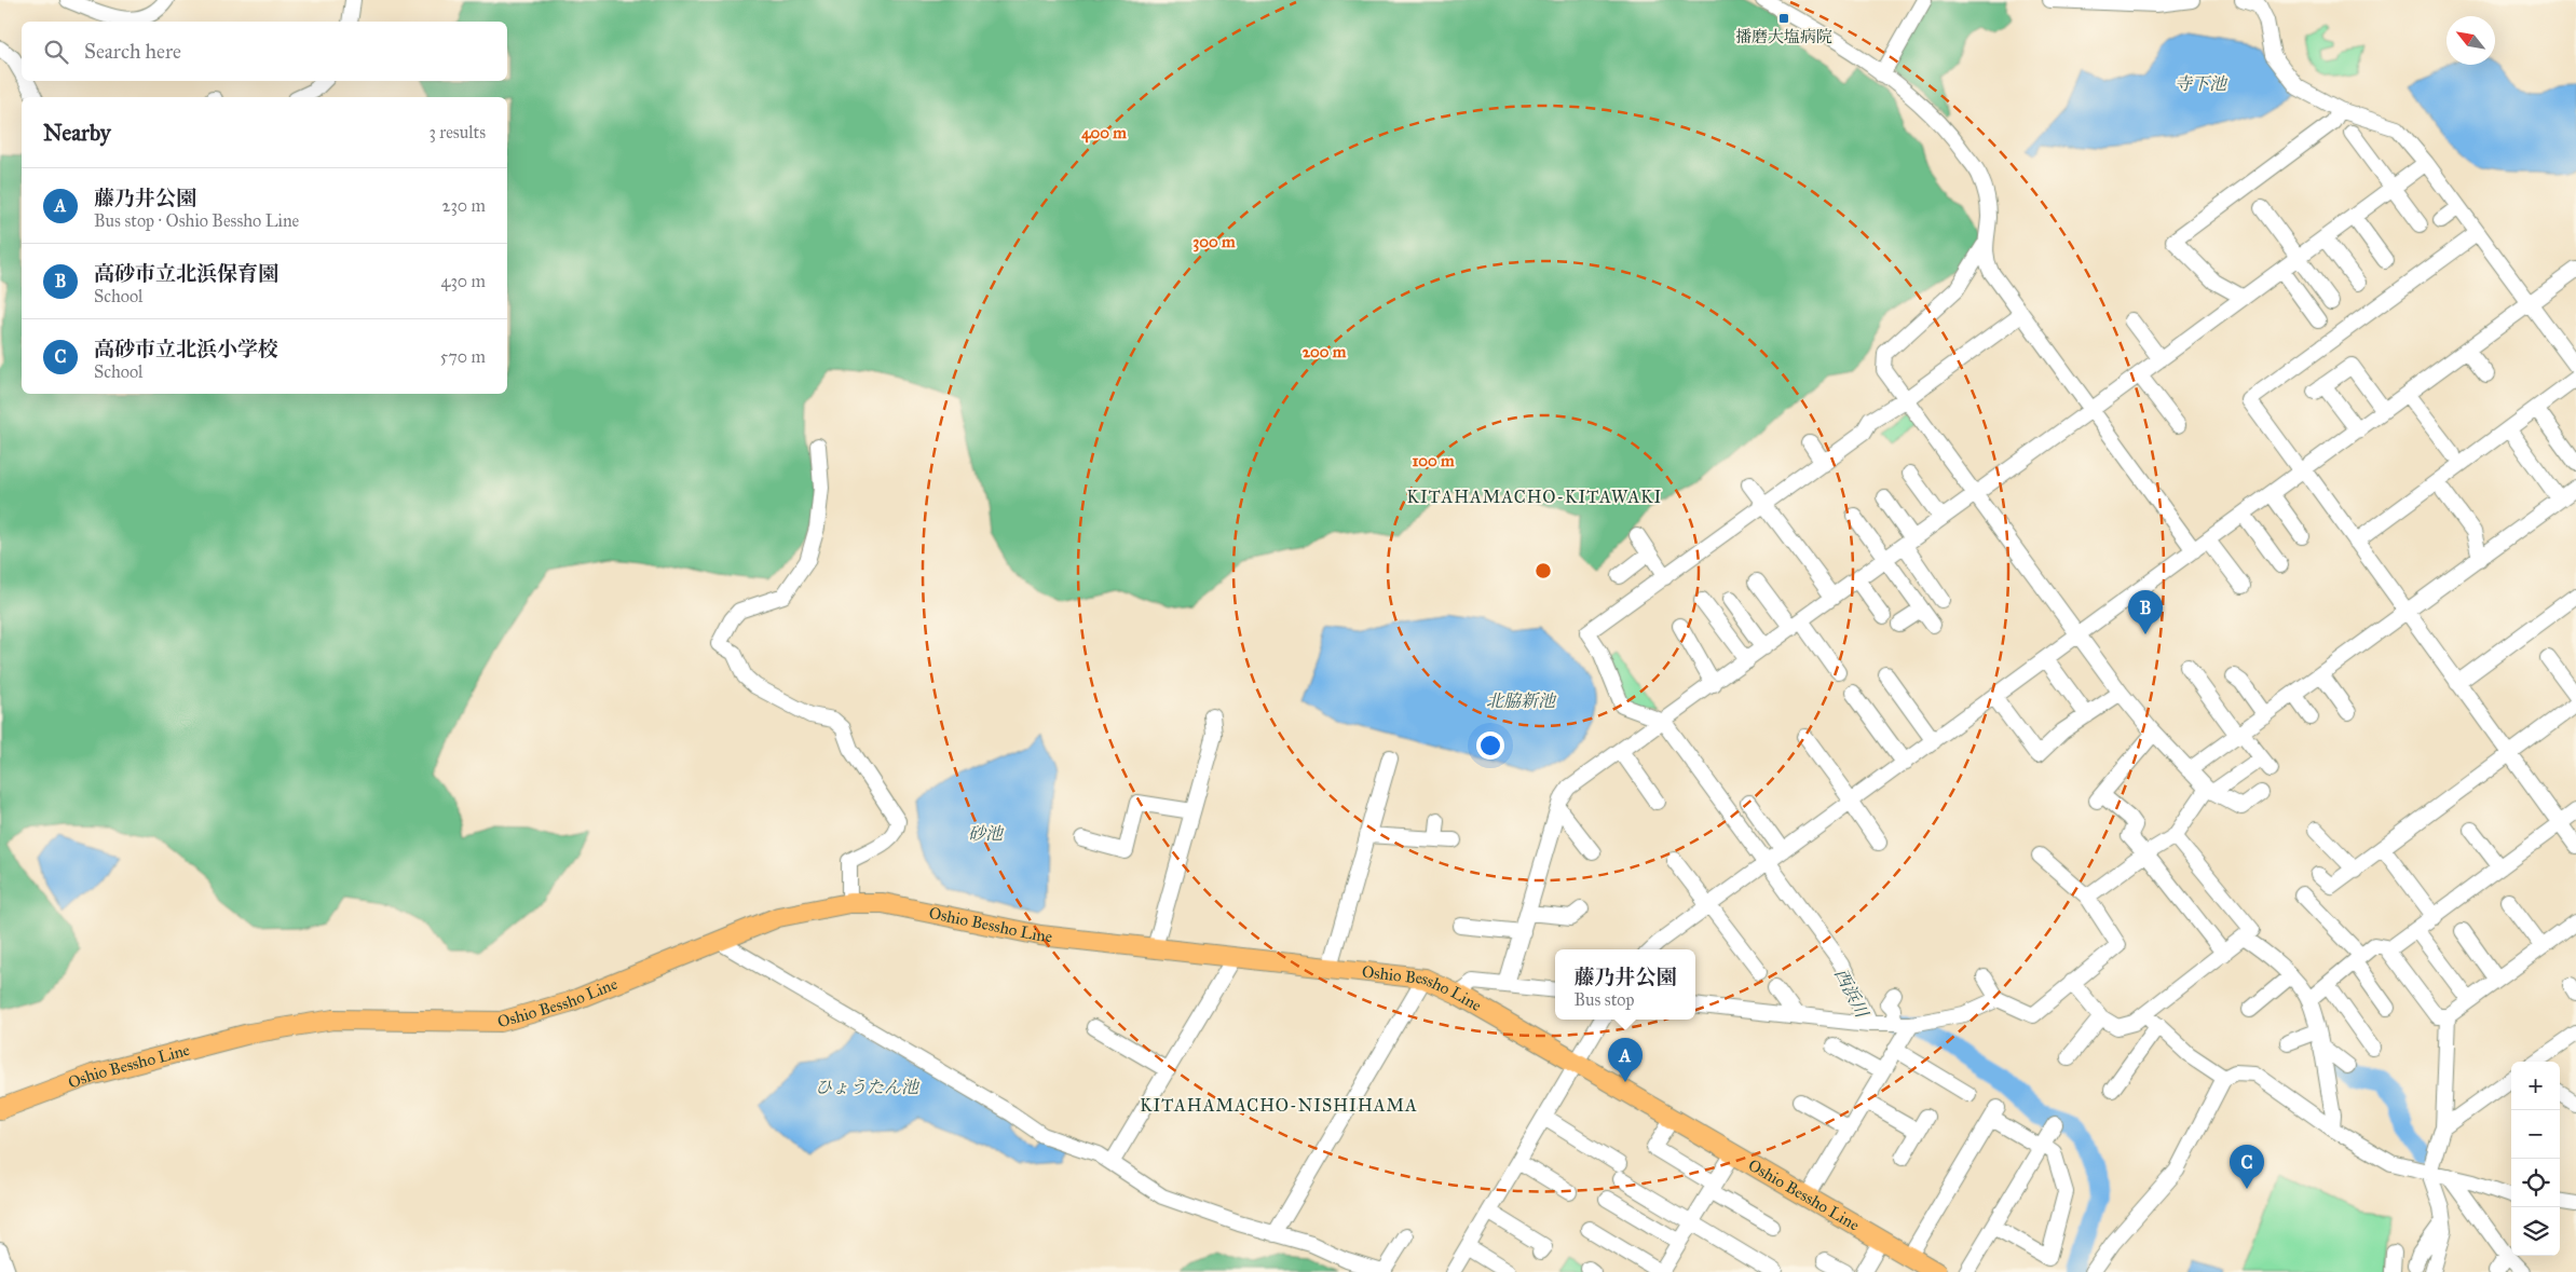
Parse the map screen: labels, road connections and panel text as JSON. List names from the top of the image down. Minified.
{"streets":{"main road":["Oshio Bessho Line"]},"districts":["KITAHAMACHO-KITAWAKI","KITAHAMACHO-NISHIHAMA"],"water":["寺下池","北脇新池","砂池","西浜川","ひょうたん池"],"places":{"transit":["播磨大塩病院"]},"north":"top left","page":{"search":"Search here","heading":["Nearby","3 results"],"list":[{"mark":"A","name":"藤乃井公園","note":"Bus stop · Oshio Bessho Line","value":"230 m"},{"mark":"B","name":"高砂市立北浜保育園","note":"School","value":"430 m"},{"mark":"C","name":"高砂市立北浜小学校","note":"School","value":"570 m"}],"pins":["B","A","C"],"popup":["藤乃井公園","Bus stop"],"map_buttons":["+","−"]},"rings":["400 m","300 m","200 m","100 m"]}
